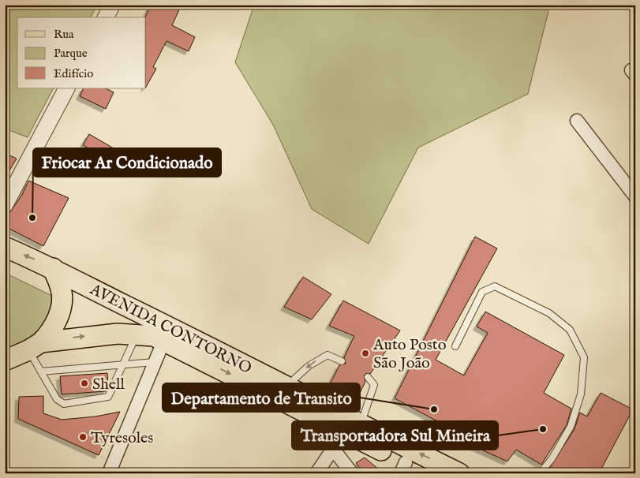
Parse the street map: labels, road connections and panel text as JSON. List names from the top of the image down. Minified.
{"streets":{"main road":["AVENIDA CONTORNO"]},"places":["Friocar Ar Condicionado","Auto Posto São João","Shell","Departamento de Transito","Transportadora Sul Mineira","Tyresoles"],"legend":["Rua","Parque","Edifício"]}
